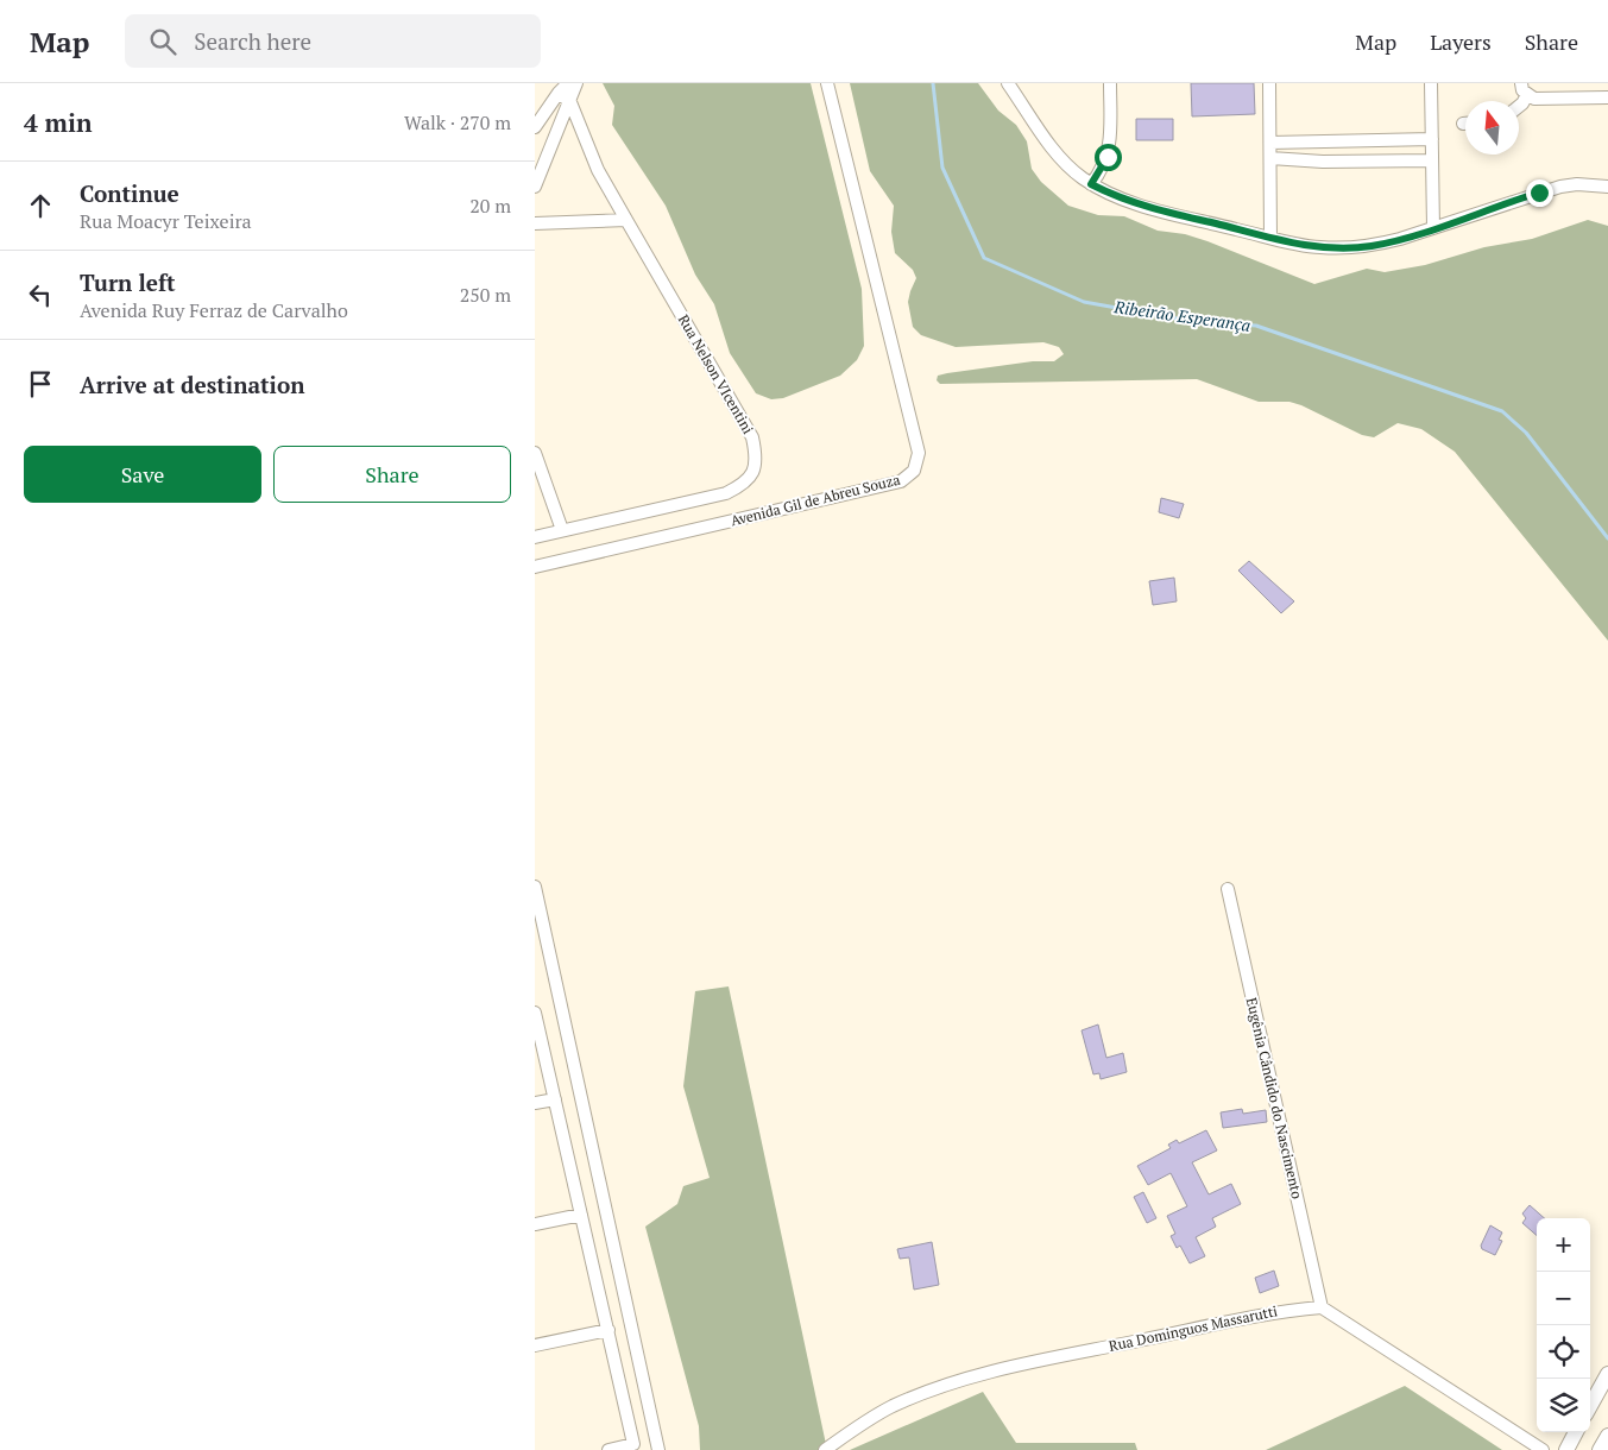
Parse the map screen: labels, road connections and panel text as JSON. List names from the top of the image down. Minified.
{"streets":{"street":["Rua Nelson VIcentini","Avenida Gil de Abreu Souza","Eugênia Cândido do Nascimento","Rua Dominguos Massarutti"]},"crossings":[["Eugênia Cândido do Nascimento","Rua Dominguos Massarutti"]],"water":["Ribeirão Esperança"],"north":"top","page":{"header":"Map","search":"Search here","nav":["Map","Layers","Share"],"heading":["4 min","Walk · 270 m"],"list":[["Continue","Rua Moacyr Teixeira","20 m"],["Turn left","Avenida Ruy Ferraz de Carvalho","250 m"],"Arrive at destination"],"buttons":["Save","Share"],"map_buttons":["+","−"]}}
